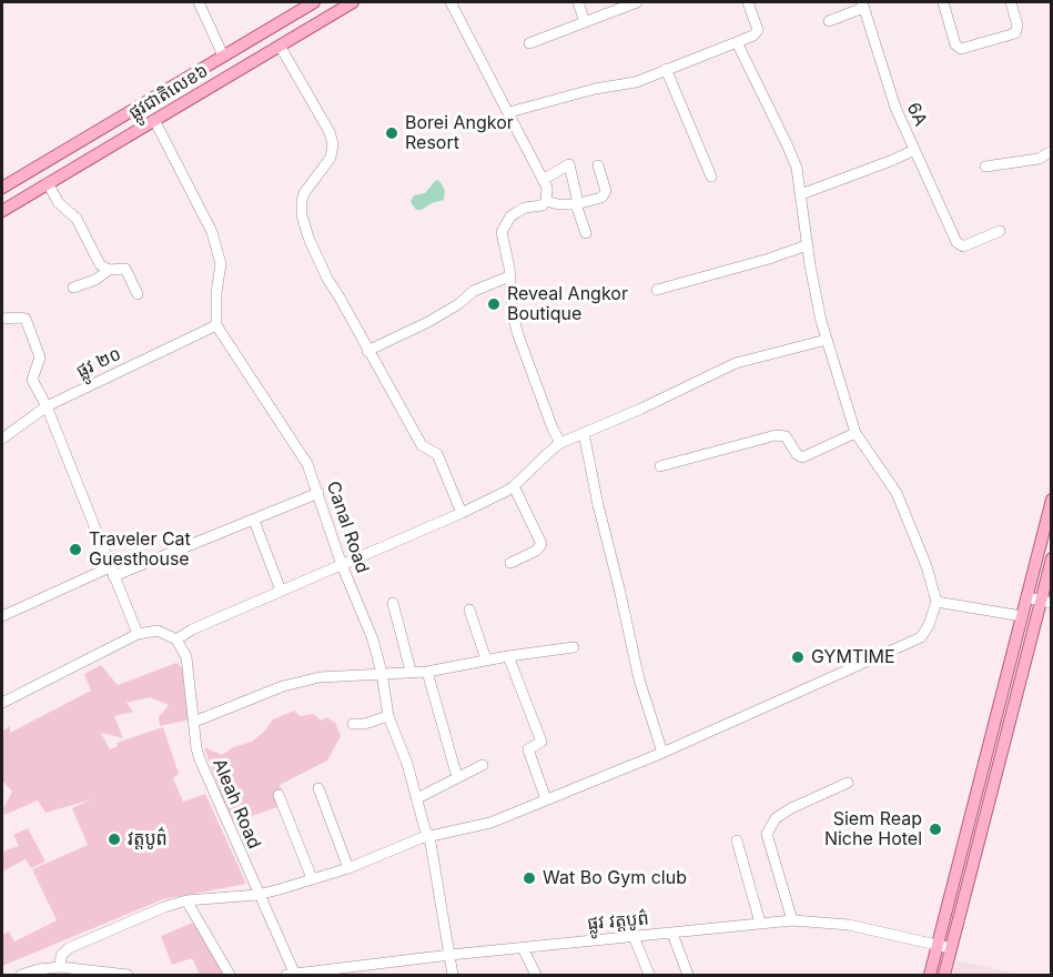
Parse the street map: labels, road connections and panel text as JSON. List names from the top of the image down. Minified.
{"streets":{"main road":["ផ្លូវជាតិលេខ៦"],"street":["6A","ផ្លូវ ២០","Canal Road","Aleah Road","ផ្លូវ វត្តបូព៌"]},"crossings":[["ផ្លូវ ២០","Canal Road"],["Canal Road","ផ្លូវ វត្តបូព៌"],["Aleah Road","ផ្លូវ វត្តបូព៌"]],"places":["Borei Angkor Resort","Reveal Angkor Boutique","Traveler Cat Guesthouse","GYMTIME","Siem Reap Niche Hotel","វត្តបូព៌","Wat Bo Gym club"]}
